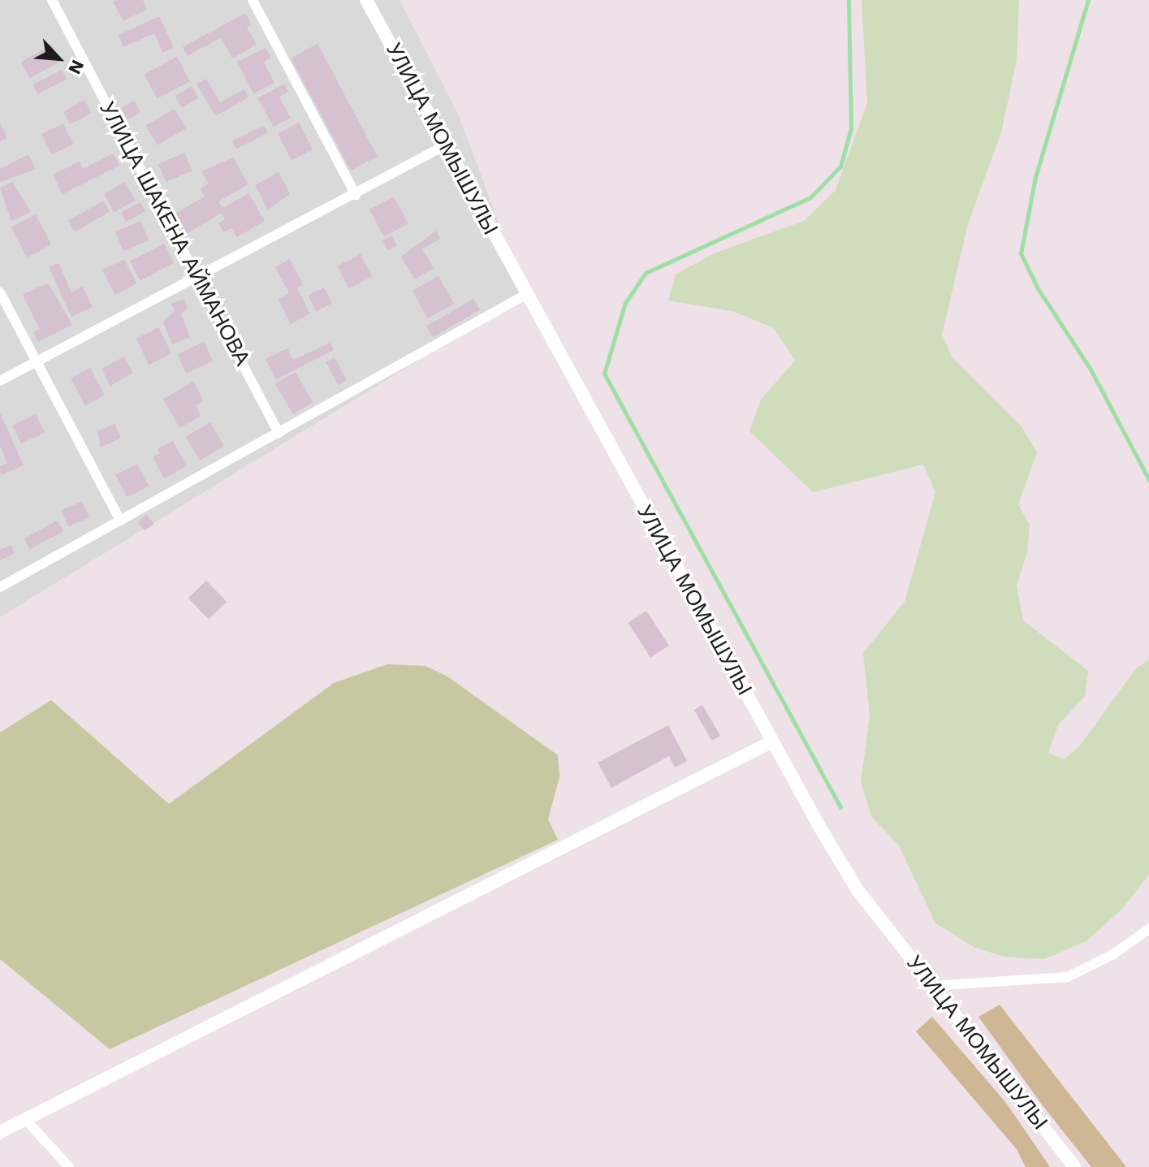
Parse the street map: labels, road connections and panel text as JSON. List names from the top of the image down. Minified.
{"streets":{"street":["УЛИЦА МОМЫШУЛЫ","УЛИЦА ШАКЕНА АЙМАНОВА"]},"north":"bottom right"}
